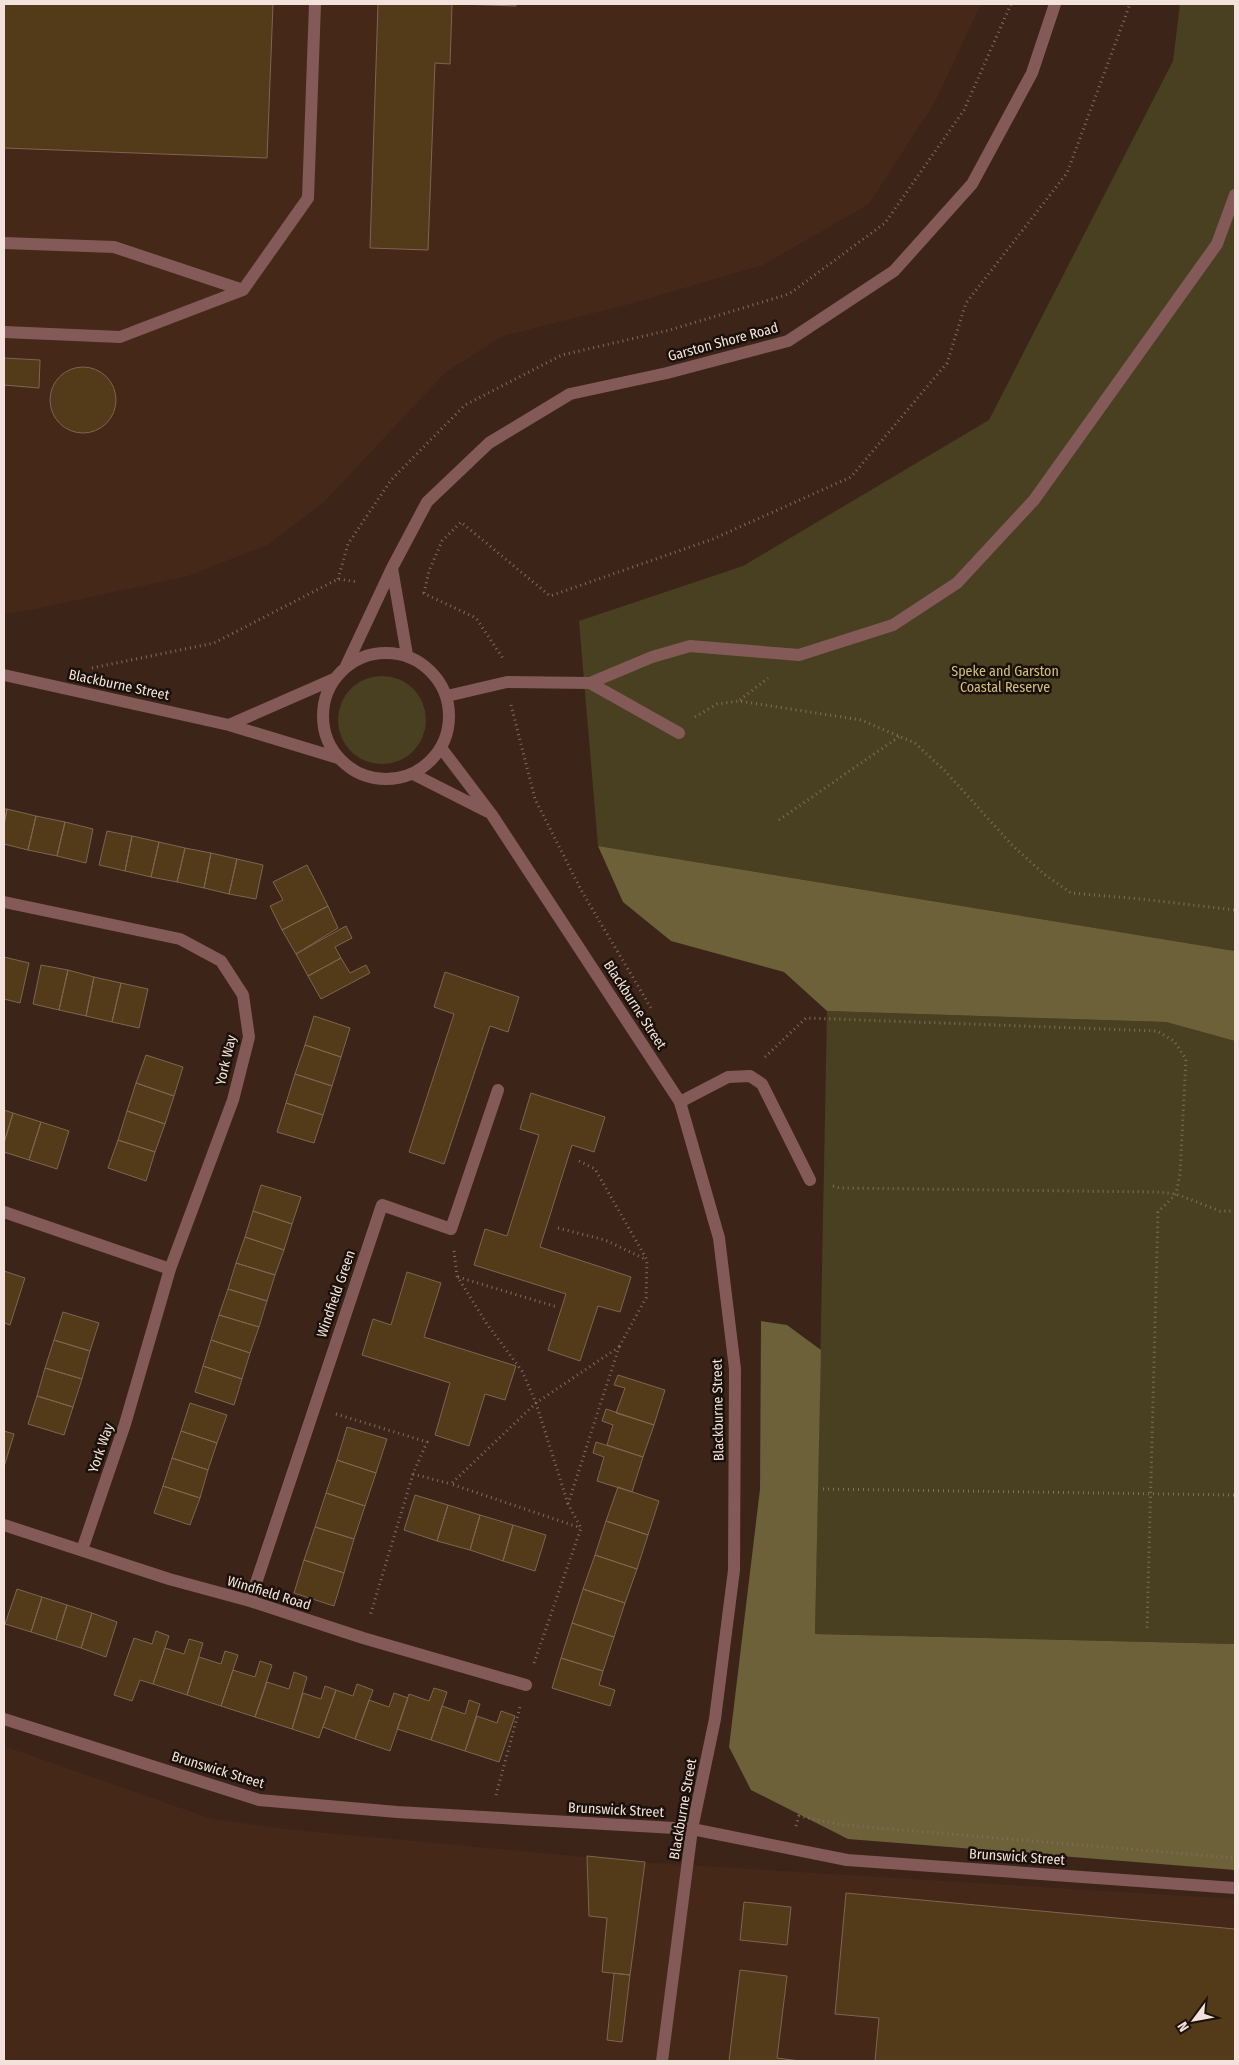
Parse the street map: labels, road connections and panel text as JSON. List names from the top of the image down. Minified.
{"streets":{"street":["Garston Shore Road","Blackburne Street","York Way","Windfield Green","Windfield Road","Brunswick Street"]},"crossings":[["Garston Shore Road","Blackburne Street"],["Blackburne Street","Brunswick Street"],["York Way","Windfield Road"],["Windfield Green","Windfield Road"]],"parks":["Speke and Garston Coastal Reserve"],"north":"bottom left"}
